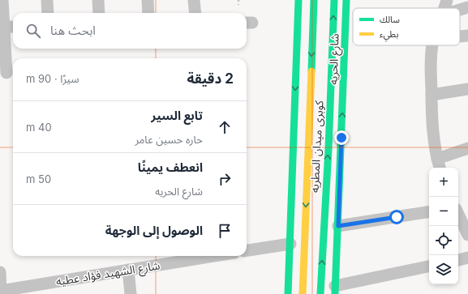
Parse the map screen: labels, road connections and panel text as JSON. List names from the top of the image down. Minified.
{"streets":{"main road":["شارع الحريه","كوبرى ميدان المطريه"],"street":["شارع الشهيد فؤاد عطيه"]},"legend":["سالك","بطيء"],"page":{"search":"ابحث هنا","heading":["2 دقيقة","سيرًا · 90 m"],"list":[["تابع السير","حاره حسين عامر","40 m"],["انعطف يمينًا","شارع الحريه","50 m"],"الوصول إلى الوجهة"],"map_buttons":["+","−"]}}
